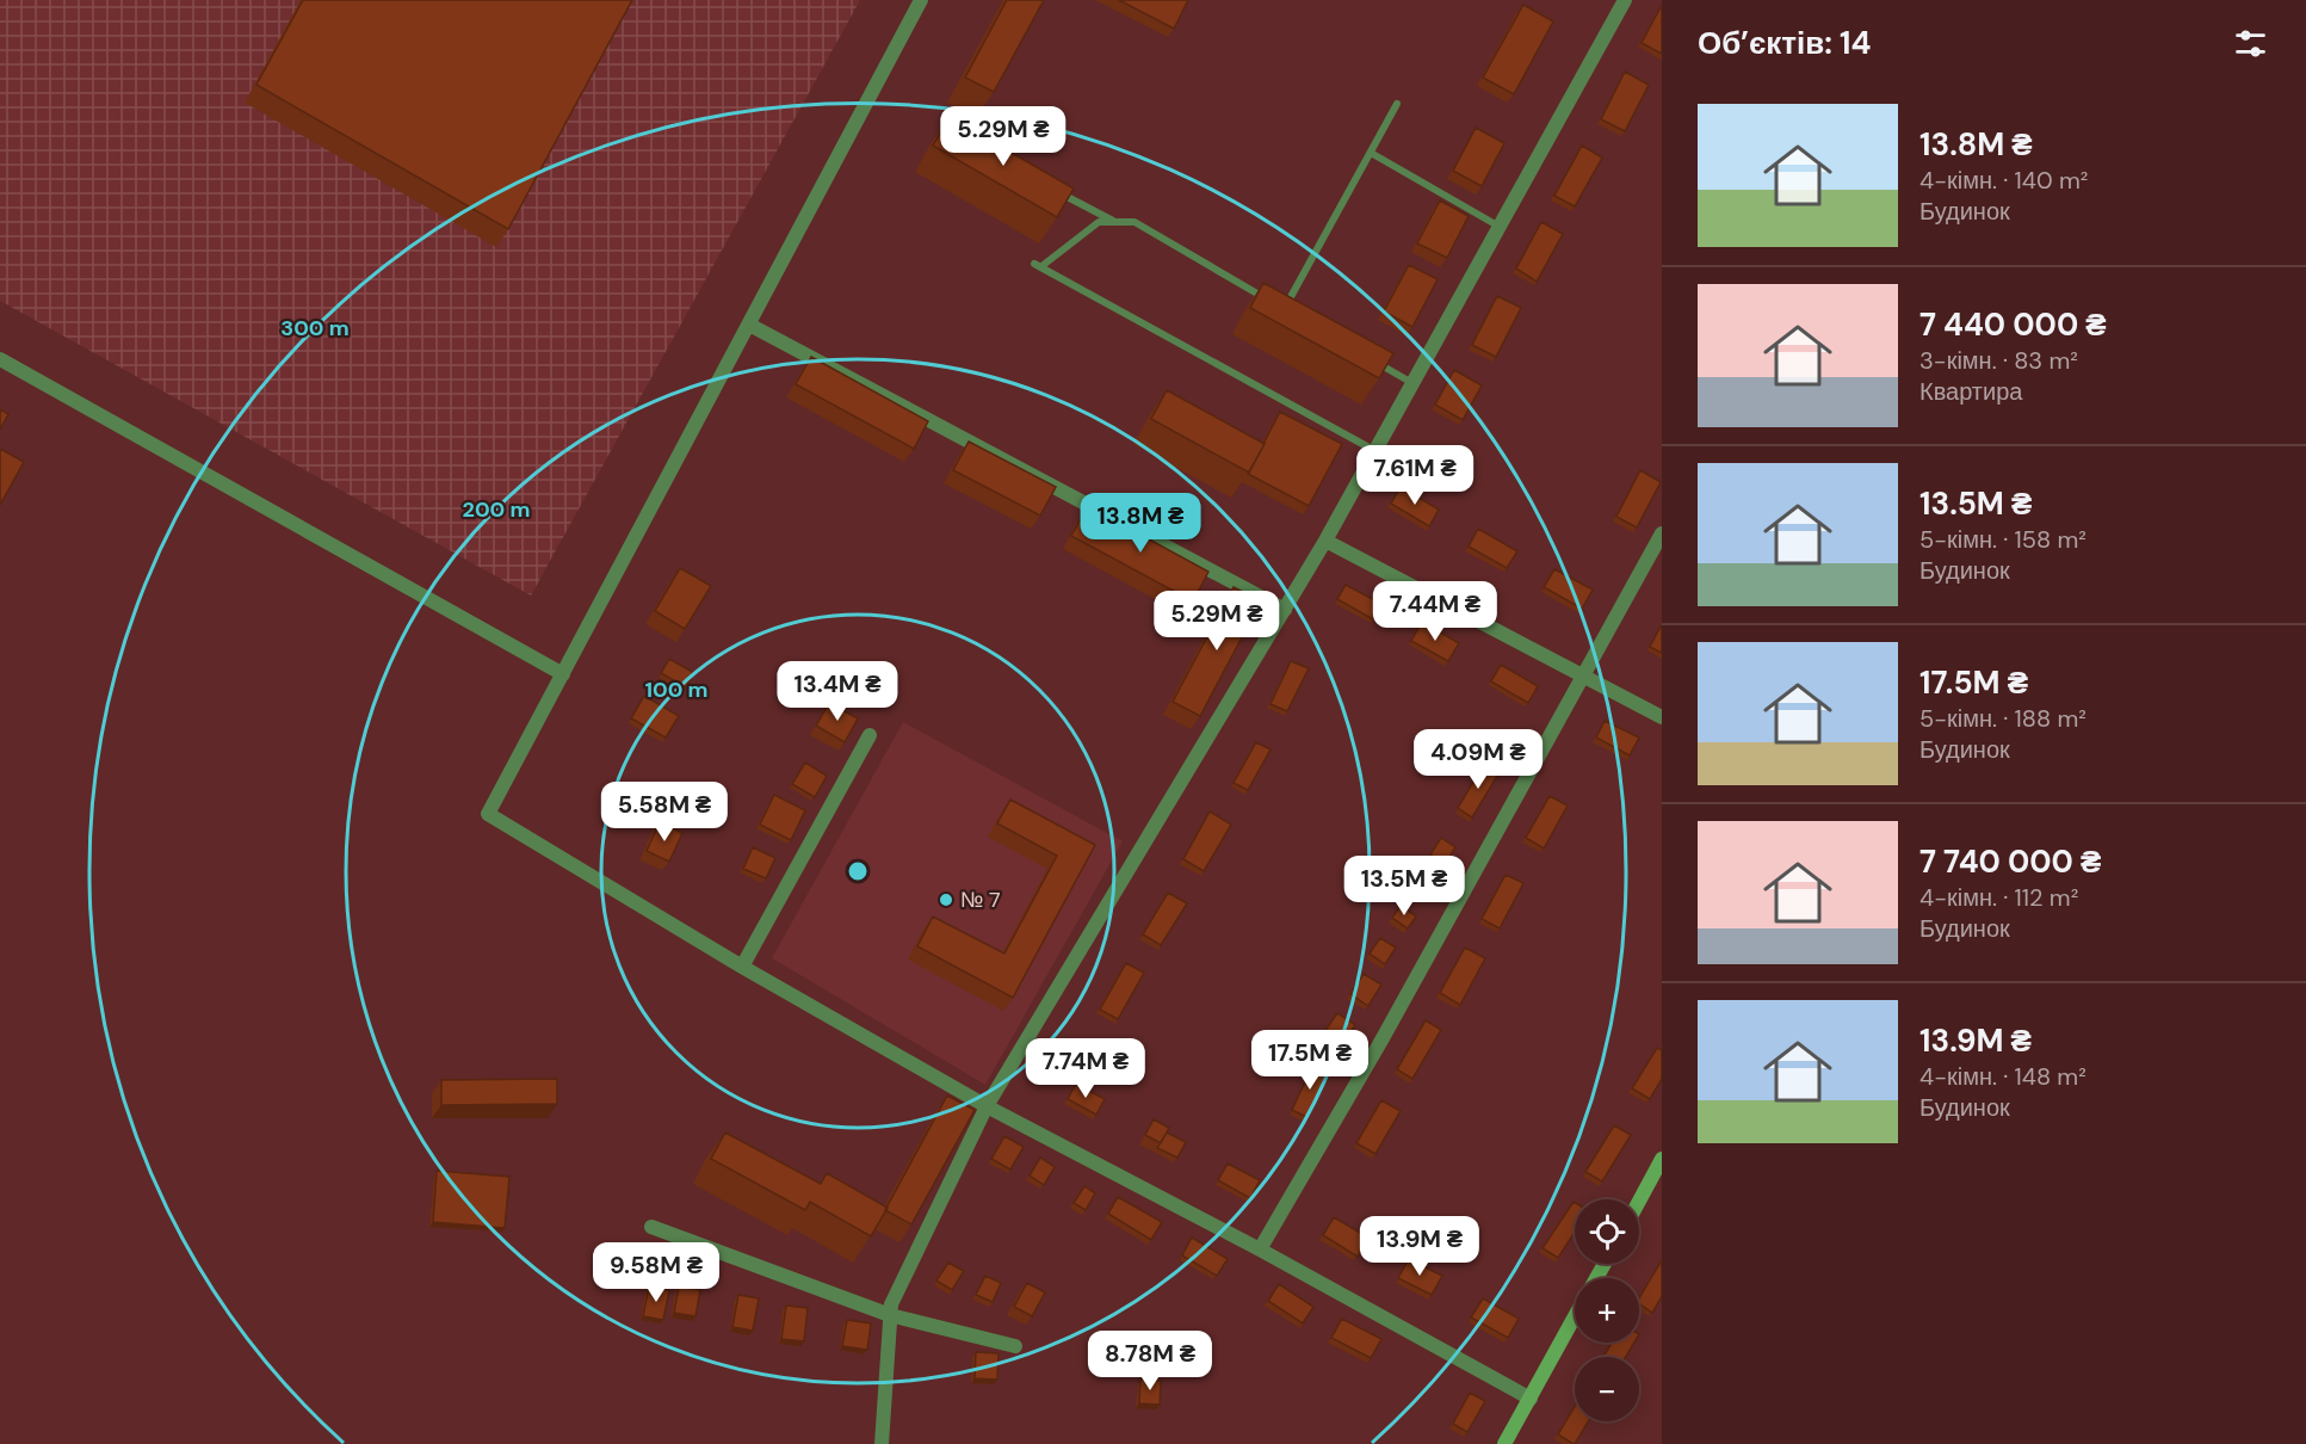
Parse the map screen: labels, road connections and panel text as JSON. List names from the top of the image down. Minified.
{"places":["№ 7"],"page":{"heading":"Об’єктів: 14","list":[{"name":"13.8M ₴","note":"4-кімн. · 140 m² · Будинок"},{"name":"7 440 000 ₴","note":"3-кімн. · 83 m² · Квартира"},{"name":"13.5M ₴","note":"5-кімн. · 158 m² · Будинок"},{"name":"17.5M ₴","note":"5-кімн. · 188 m² · Будинок"},{"name":"7 740 000 ₴","note":"4-кімн. · 112 m² · Будинок"},{"name":"13.9M ₴","note":"4-кімн. · 148 m² · Будинок"}],"price":["5.29M ₴","7.61M ₴","13.8M ₴","7.44M ₴","5.29M ₴","13.4M ₴","4.09M ₴","5.58M ₴","13.5M ₴","17.5M ₴","7.74M ₴","13.9M ₴","9.58M ₴","8.78M ₴"],"map_buttons":["+","−"]},"rings":["300 m","200 m","100 m"]}
